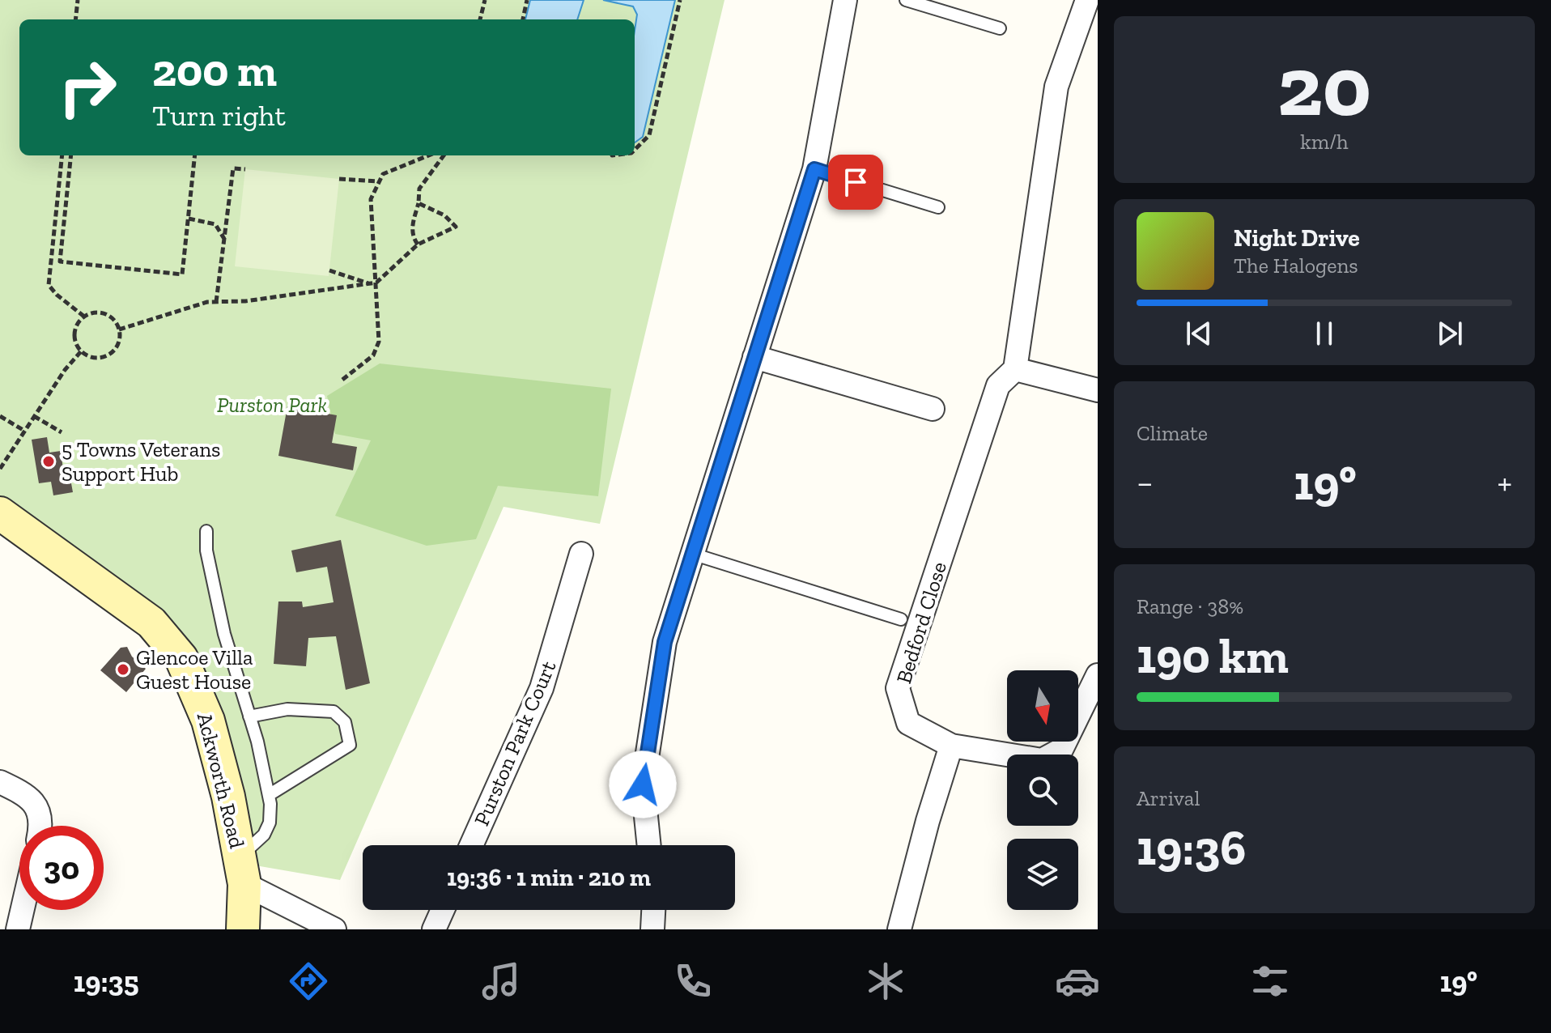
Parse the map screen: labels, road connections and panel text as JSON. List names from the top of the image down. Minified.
{"streets":{"main road":["Ackworth Road"],"street":["Bedford Close","Purston Park Court"]},"parks":["Purston Park"],"places":["5 Towns Veterans Support Hub","Glencoe Villa Guest House"],"north":"bottom","page":{"tile":[["20","km/h"],"Climate",["Range · 38%","190 km"],["Arrival","19:36"]],"turn":["200 m","Turn right"],"song":["Night Drive","The Halogens"],"heat":["−","19°","+"],"limit":"30","trip":"19:36 · 1 min · 210 m","tabs":["19:35","19°"]}}
